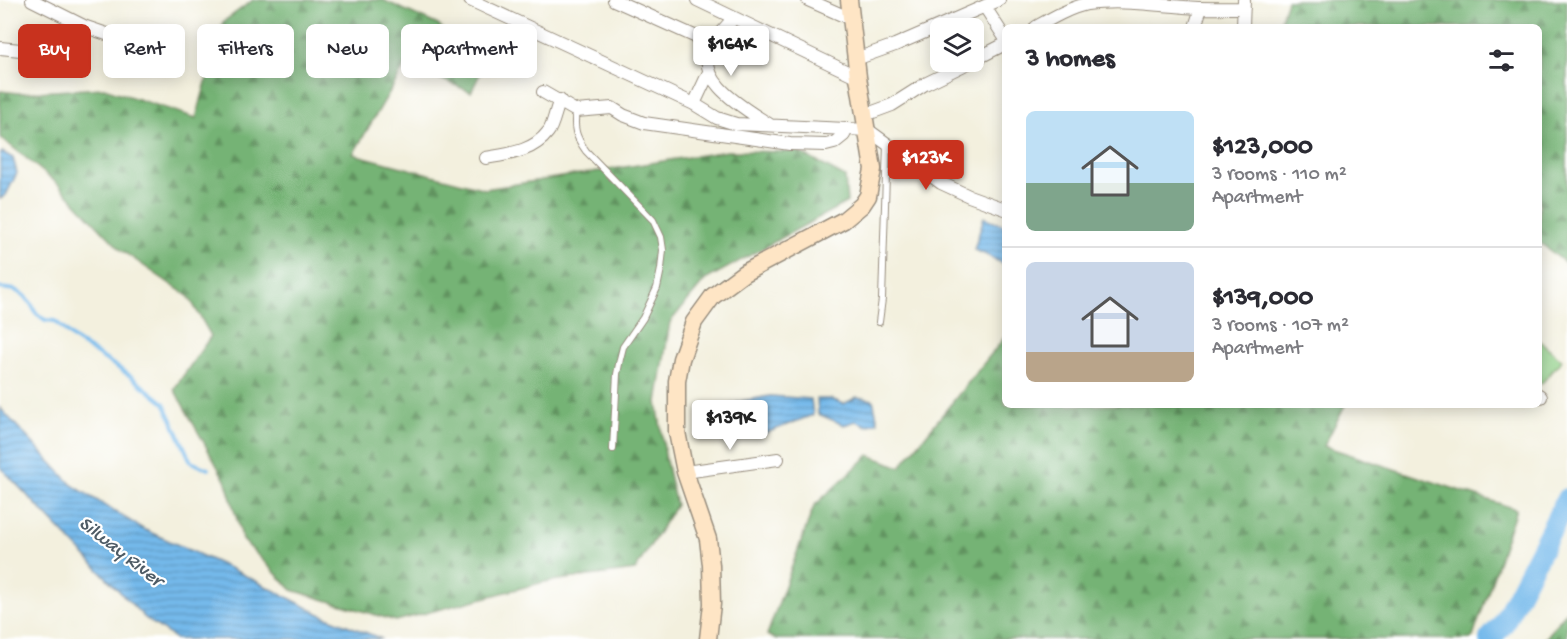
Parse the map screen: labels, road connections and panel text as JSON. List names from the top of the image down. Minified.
{"water":["Silway River"],"page":{"chip":["Buy","Rent","Filters","New","Apartment"],"heading":"3 homes","price":["$164K","$123K","$139K"],"list":[{"name":"$123,000","note":"3 rooms · 110 m² · Apartment"},{"name":"$139,000","note":"3 rooms · 107 m² · Apartment"}]}}
